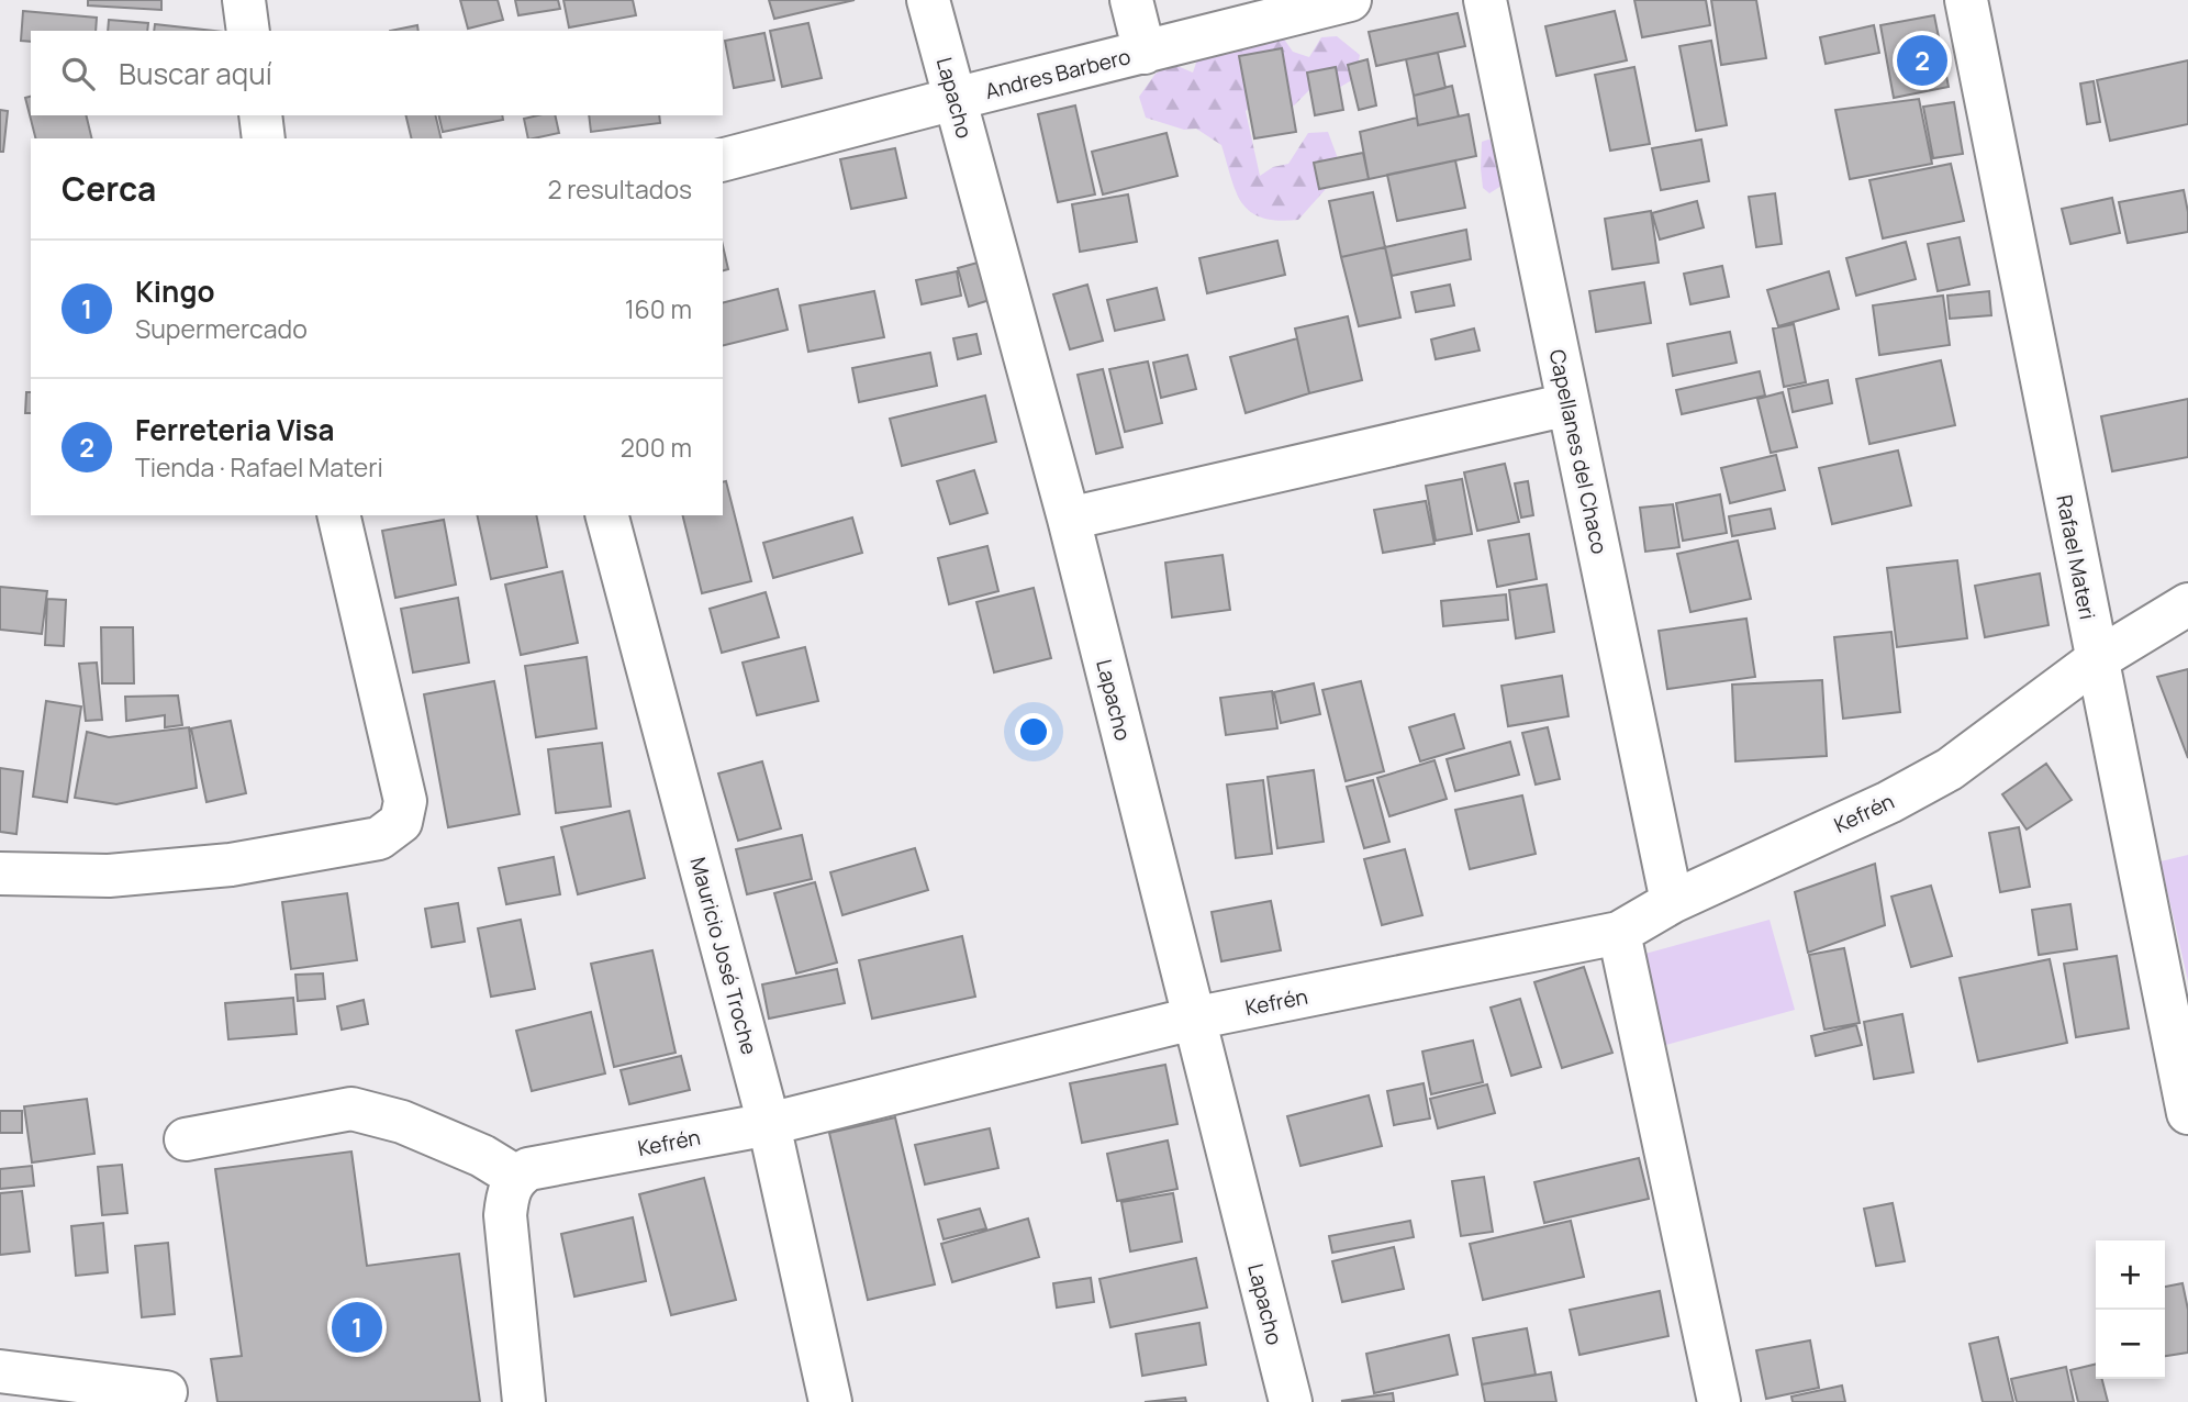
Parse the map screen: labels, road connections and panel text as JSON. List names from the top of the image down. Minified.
{"streets":{"street":["Andres Barbero","Lapacho","Capellanes del Chaco","Rafael Materi","Kefrén","Mauricio José Troche"]},"crossings":[["Andres Barbero","Lapacho"],["Lapacho","Kefrén"],["Capellanes del Chaco","Kefrén"],["Rafael Materi","Kefrén"],["Kefrén","Mauricio José Troche"]],"page":{"pins":["2","1"],"search":"Buscar aquí","heading":["Cerca","2 resultados"],"list":[{"mark":"1","name":"Kingo","note":"Supermercado","value":"160 m"},{"mark":"2","name":"Ferreteria Visa","note":"Tienda · Rafael Materi","value":"200 m"}],"map_buttons":["+","−"]}}
